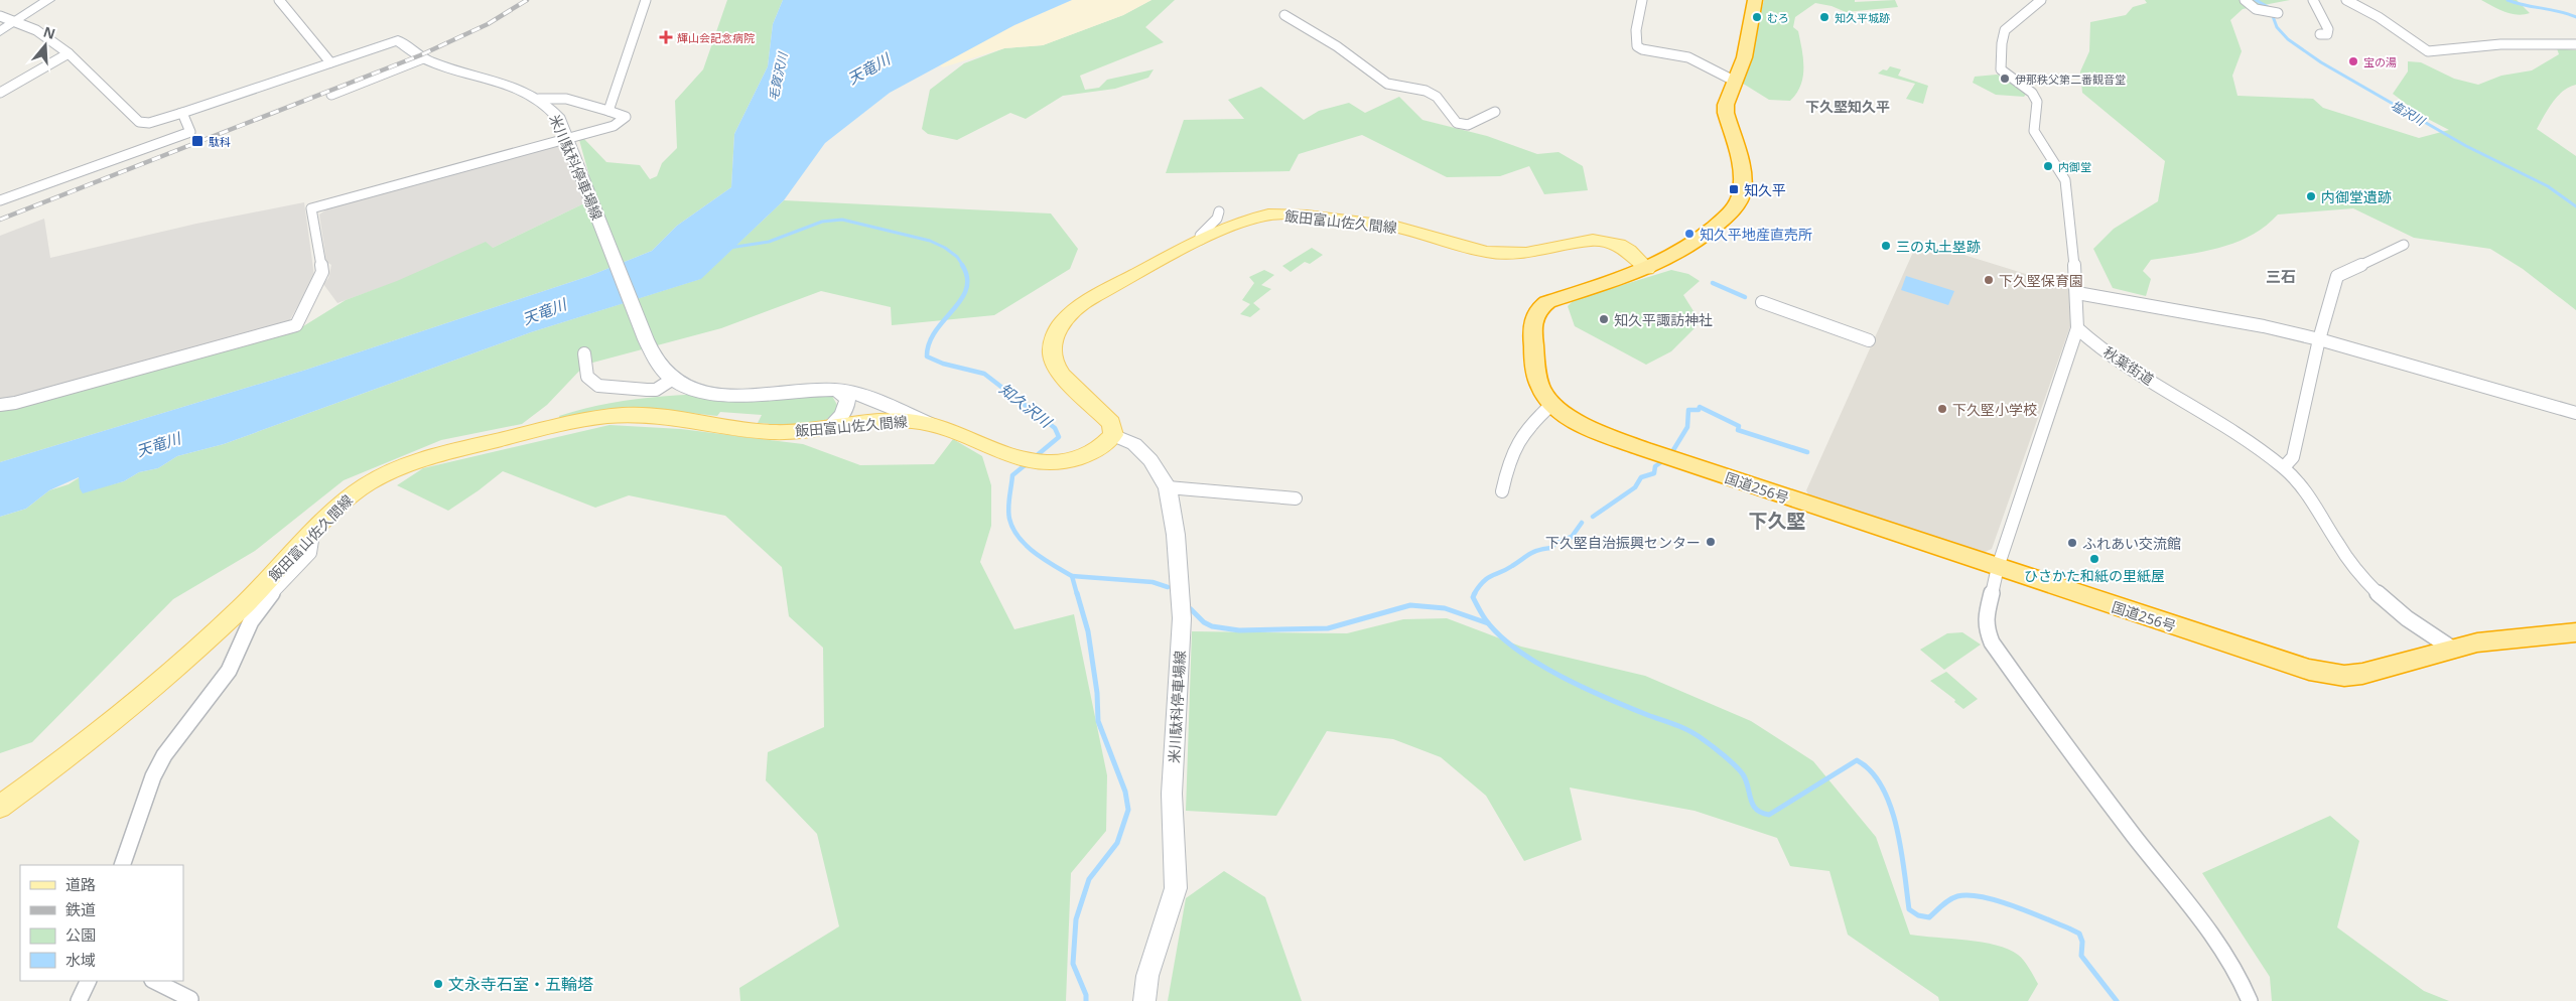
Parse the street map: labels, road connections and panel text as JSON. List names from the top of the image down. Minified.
{"streets":{"highway":["国道256号"],"main road":["米川駄科停車場線","飯田富山佐久間線"],"street":["秋葉街道"]},"crossings":[["米川駄科停車場線","飯田富山佐久間線"],["飯田富山佐久間線","国道256号"],["秋葉街道","国道256号"]],"districts":["下久堅知久平","三石","下久堅"],"water":["天竜川","毛賀沢川","塩沢川","知久沢川"],"places":{"other":["むろ","知久平城跡","宝の湯","伊那秩父第二番観音堂","内御堂","内御堂遺跡","知久平地産直売所","三の丸土塁跡","下久堅保育園","知久平諏訪神社","下久堅小学校","下久堅自治振興センター","ふれあい交流館","ひさかた和紙の里紙屋","文永寺石室・五輪塔"],"health":["輝山会記念病院"],"transit":["駄科","知久平"]},"legend":["道路","鉄道","公園","水域"],"north":"top"}
